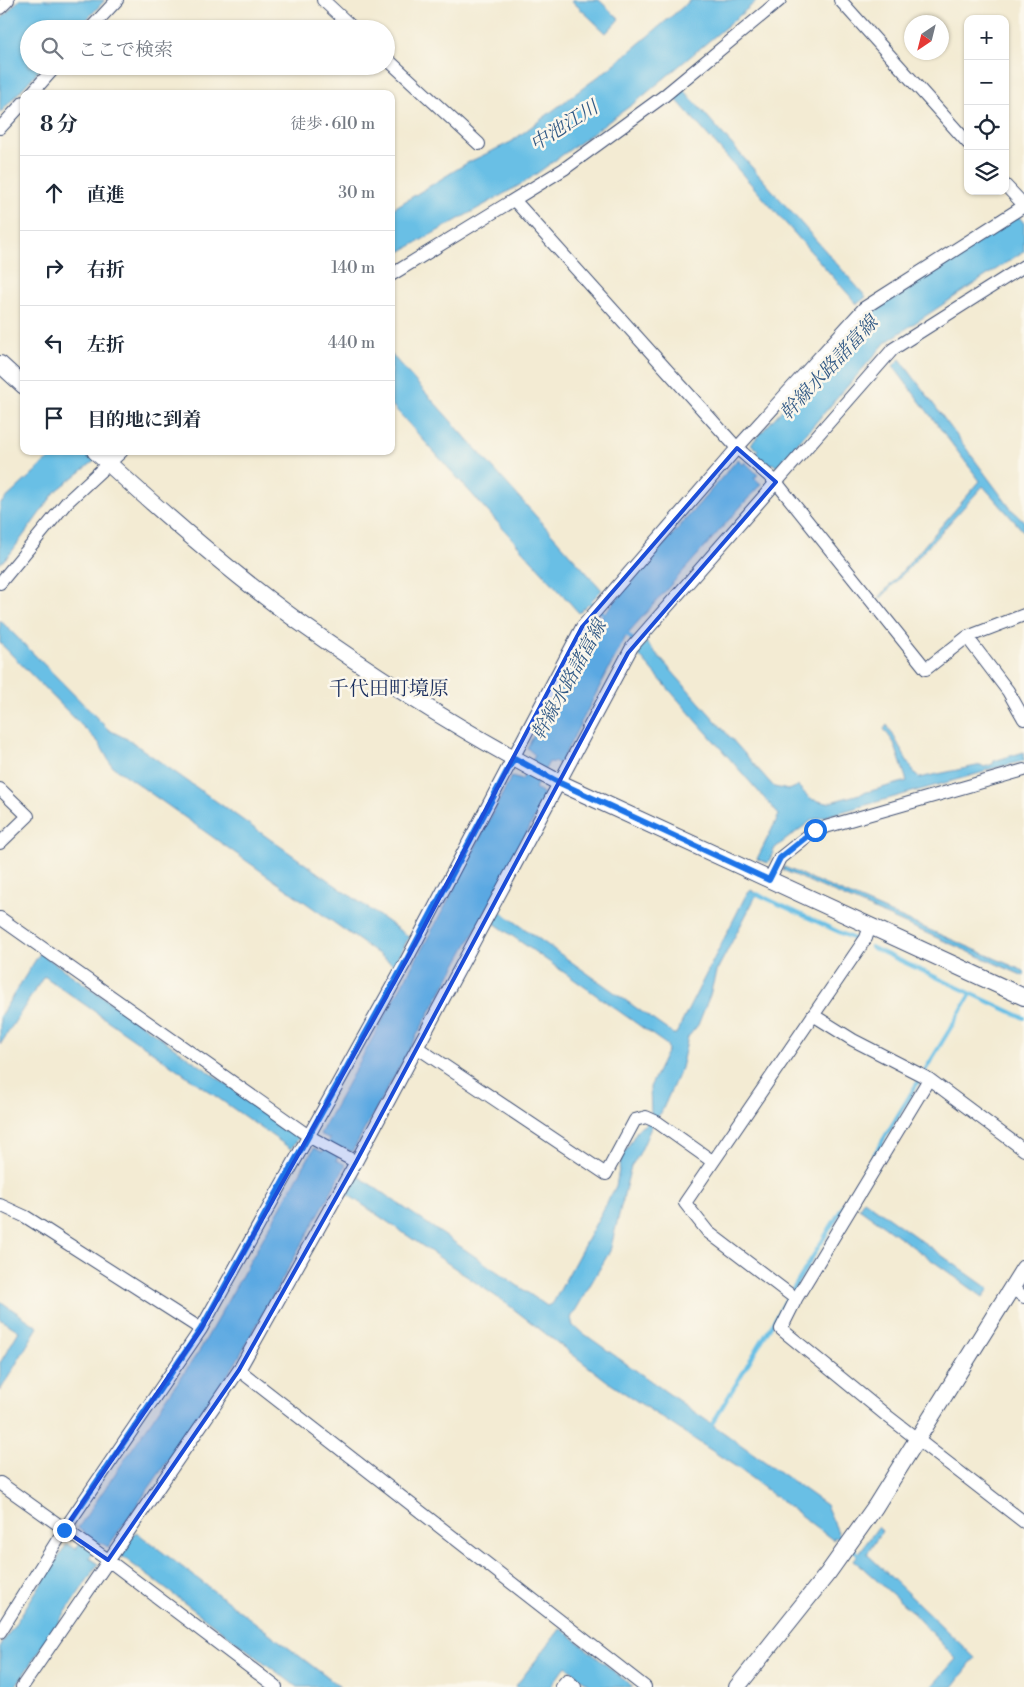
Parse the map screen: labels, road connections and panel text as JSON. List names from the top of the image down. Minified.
{"districts":["千代田町境原"],"water":["中池江川","幹線水路諸富線"],"north":"bottom left","page":{"map_buttons":["+","−"],"search":"ここで検索","heading":["8 分","徒歩 · 610 m"],"list":[["直進","30 m"],["右折","140 m"],["左折","440 m"],"目的地に到着"]}}
